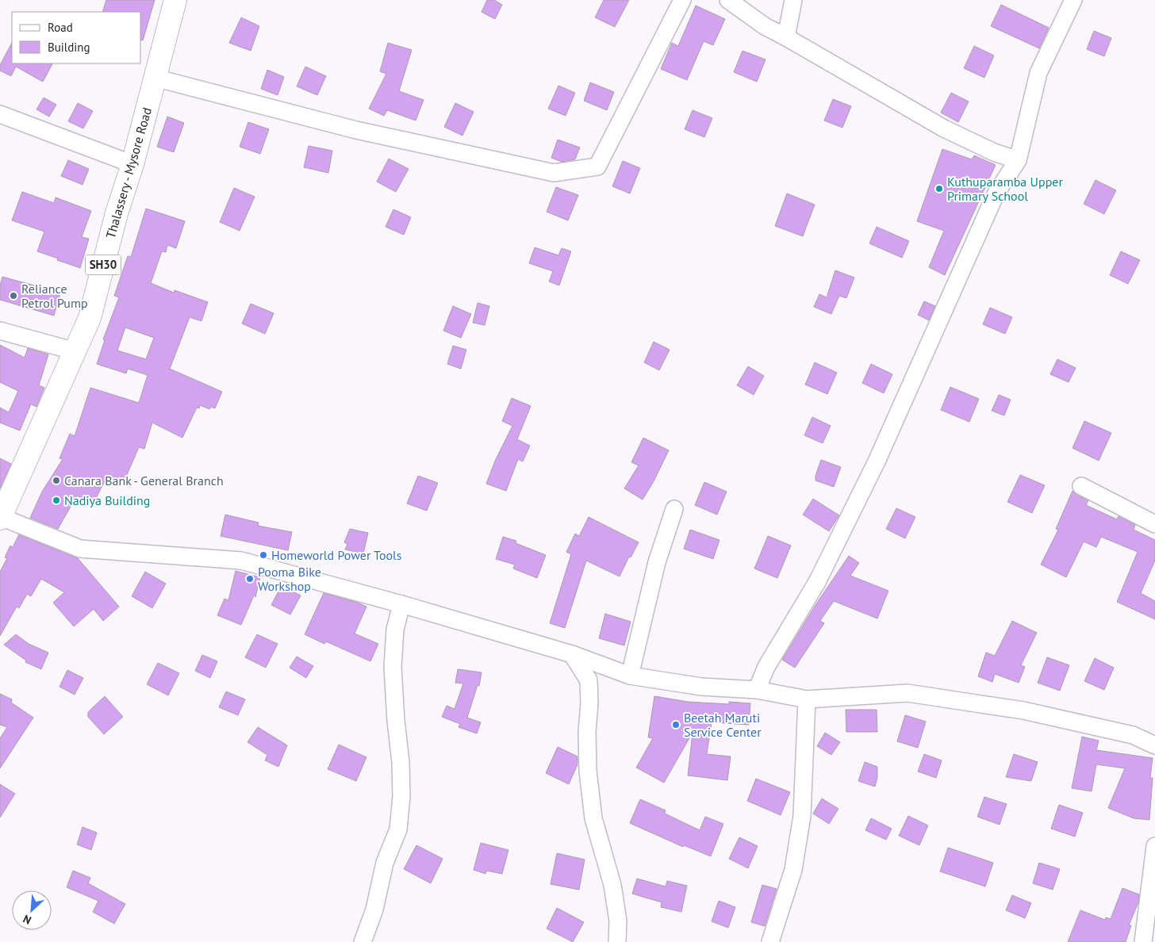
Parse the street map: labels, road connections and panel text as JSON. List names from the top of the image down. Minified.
{"streets":{"main road":["Thalassery - Mysore Road","SH30"]},"places":["Kuthuparamba Upper Primary School","Reliance Petrol Pump","Canara Bank - General Branch","Nadiya Building","Homeworld Power Tools","Pooma Bike Workshop","Beetah Maruti Service Center"],"legend":["Road","Building"],"north":"bottom left"}
